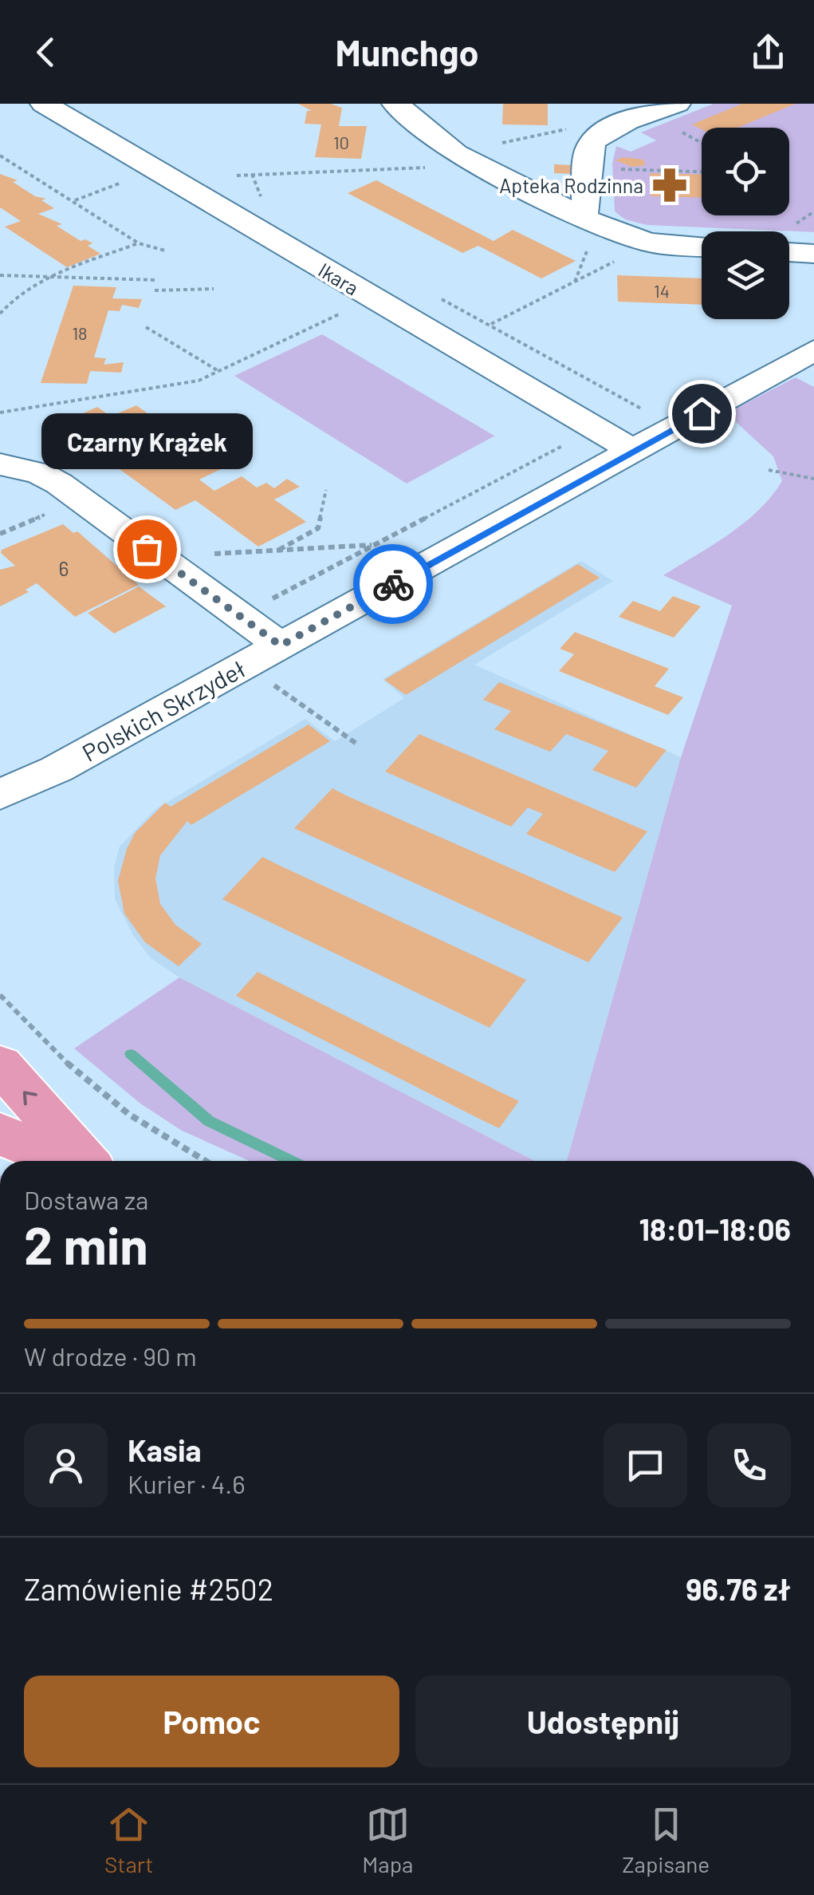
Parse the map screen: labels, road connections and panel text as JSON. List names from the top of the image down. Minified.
{"streets":{"street":["Ikara","Polskich Skrzydeł"]},"crossings":[["Ikara","Polskich Skrzydeł"]],"places":{"pharmacy":["Apteka Rodzinna"],"other":["Czarny Krążek"]},"house_numbers":["10","14","18","6"],"page":{"header":"Munchgo","bubble":"Czarny Krążek","heading":["2 min","Dostawa za","18:01–18:06"],"panel":["Kasia","Kurier · 4.6","Zamówienie #2502","96.76 zł"],"bar":"W drodze · 90 m","buttons":["Pomoc","Udostępnij"],"tabs":["Start","Mapa","Zapisane"]}}
